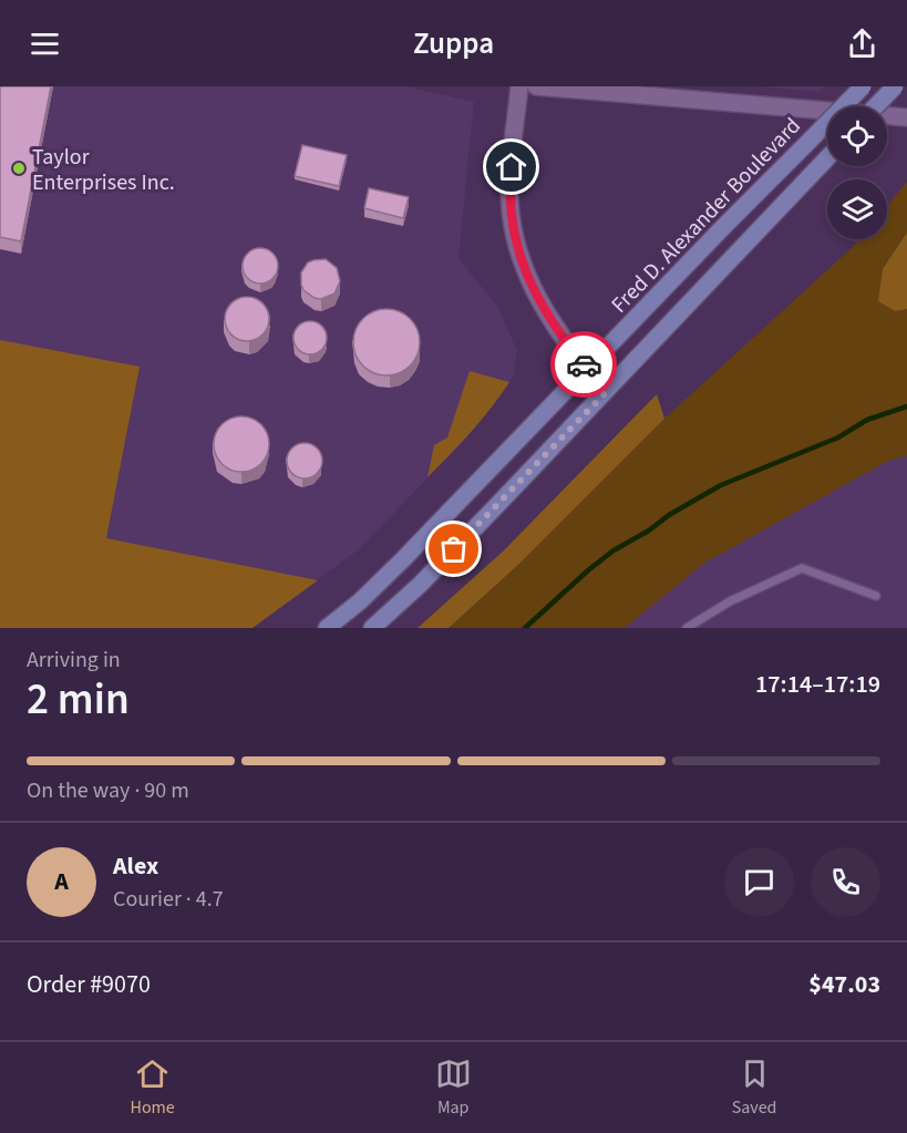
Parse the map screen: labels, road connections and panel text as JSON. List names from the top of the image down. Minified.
{"streets":{"main road":["Fred D. Alexander Boulevard"]},"places":["Taylor Enterprises Inc."],"page":{"header":"Zuppa","heading":["2 min","Arriving in","17:14–17:19"],"panel":["Alex","Courier · 4.7","Order #9070","$47.03"],"bar":"On the way · 90 m","round":"A","tabs":["Home","Map","Saved"]}}
